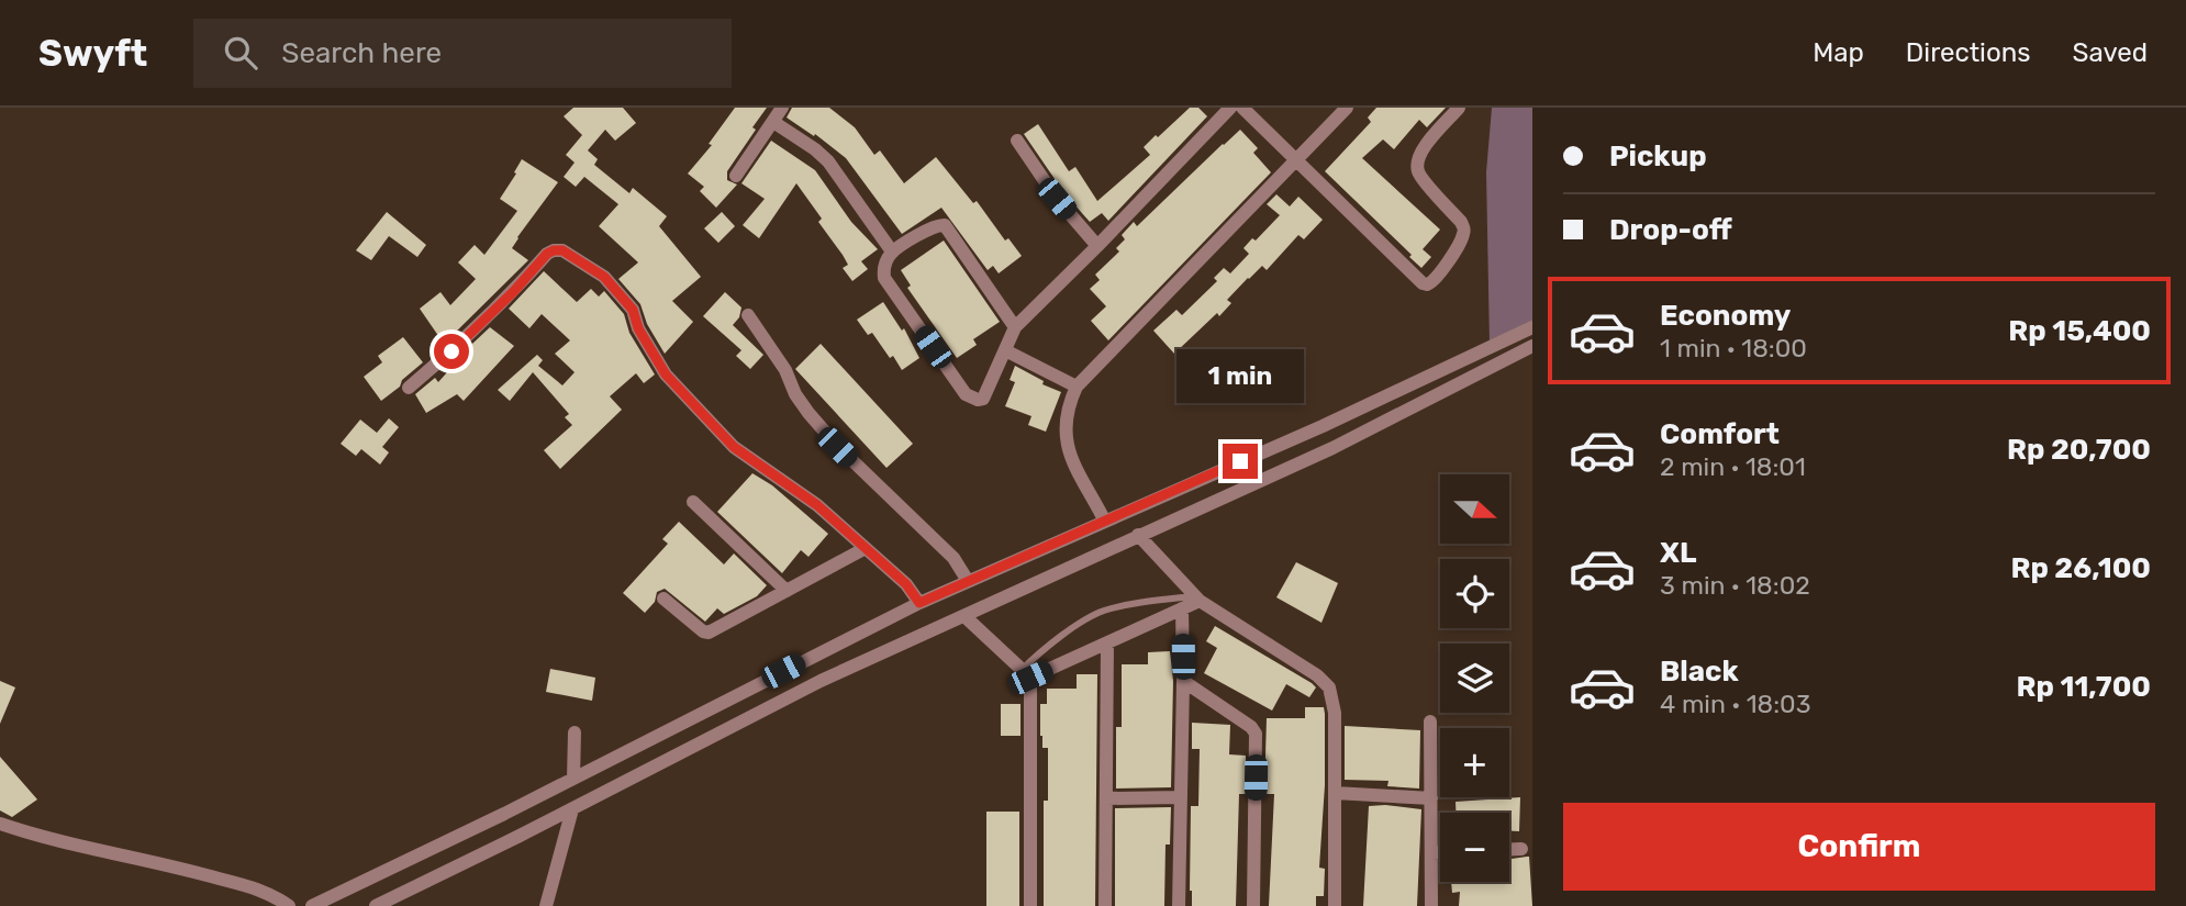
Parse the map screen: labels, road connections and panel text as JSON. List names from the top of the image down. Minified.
{"north":"right","page":{"header":"Swyft","search":"Search here","nav":["Map","Directions","Saved"],"banner":["Pickup","Drop-off"],"list":[{"name":"Economy","note":"1 min · 18:00","value":"Rp 15,400"},{"name":"Comfort","note":"2 min · 18:01","value":"Rp 20,700"},{"name":"XL","note":"3 min · 18:02","value":"Rp 26,100"},{"name":"Black","note":"4 min · 18:03","value":"Rp 11,700"}],"bubble":"1 min","map_buttons":["+","−"],"buttons":"Confirm"}}
